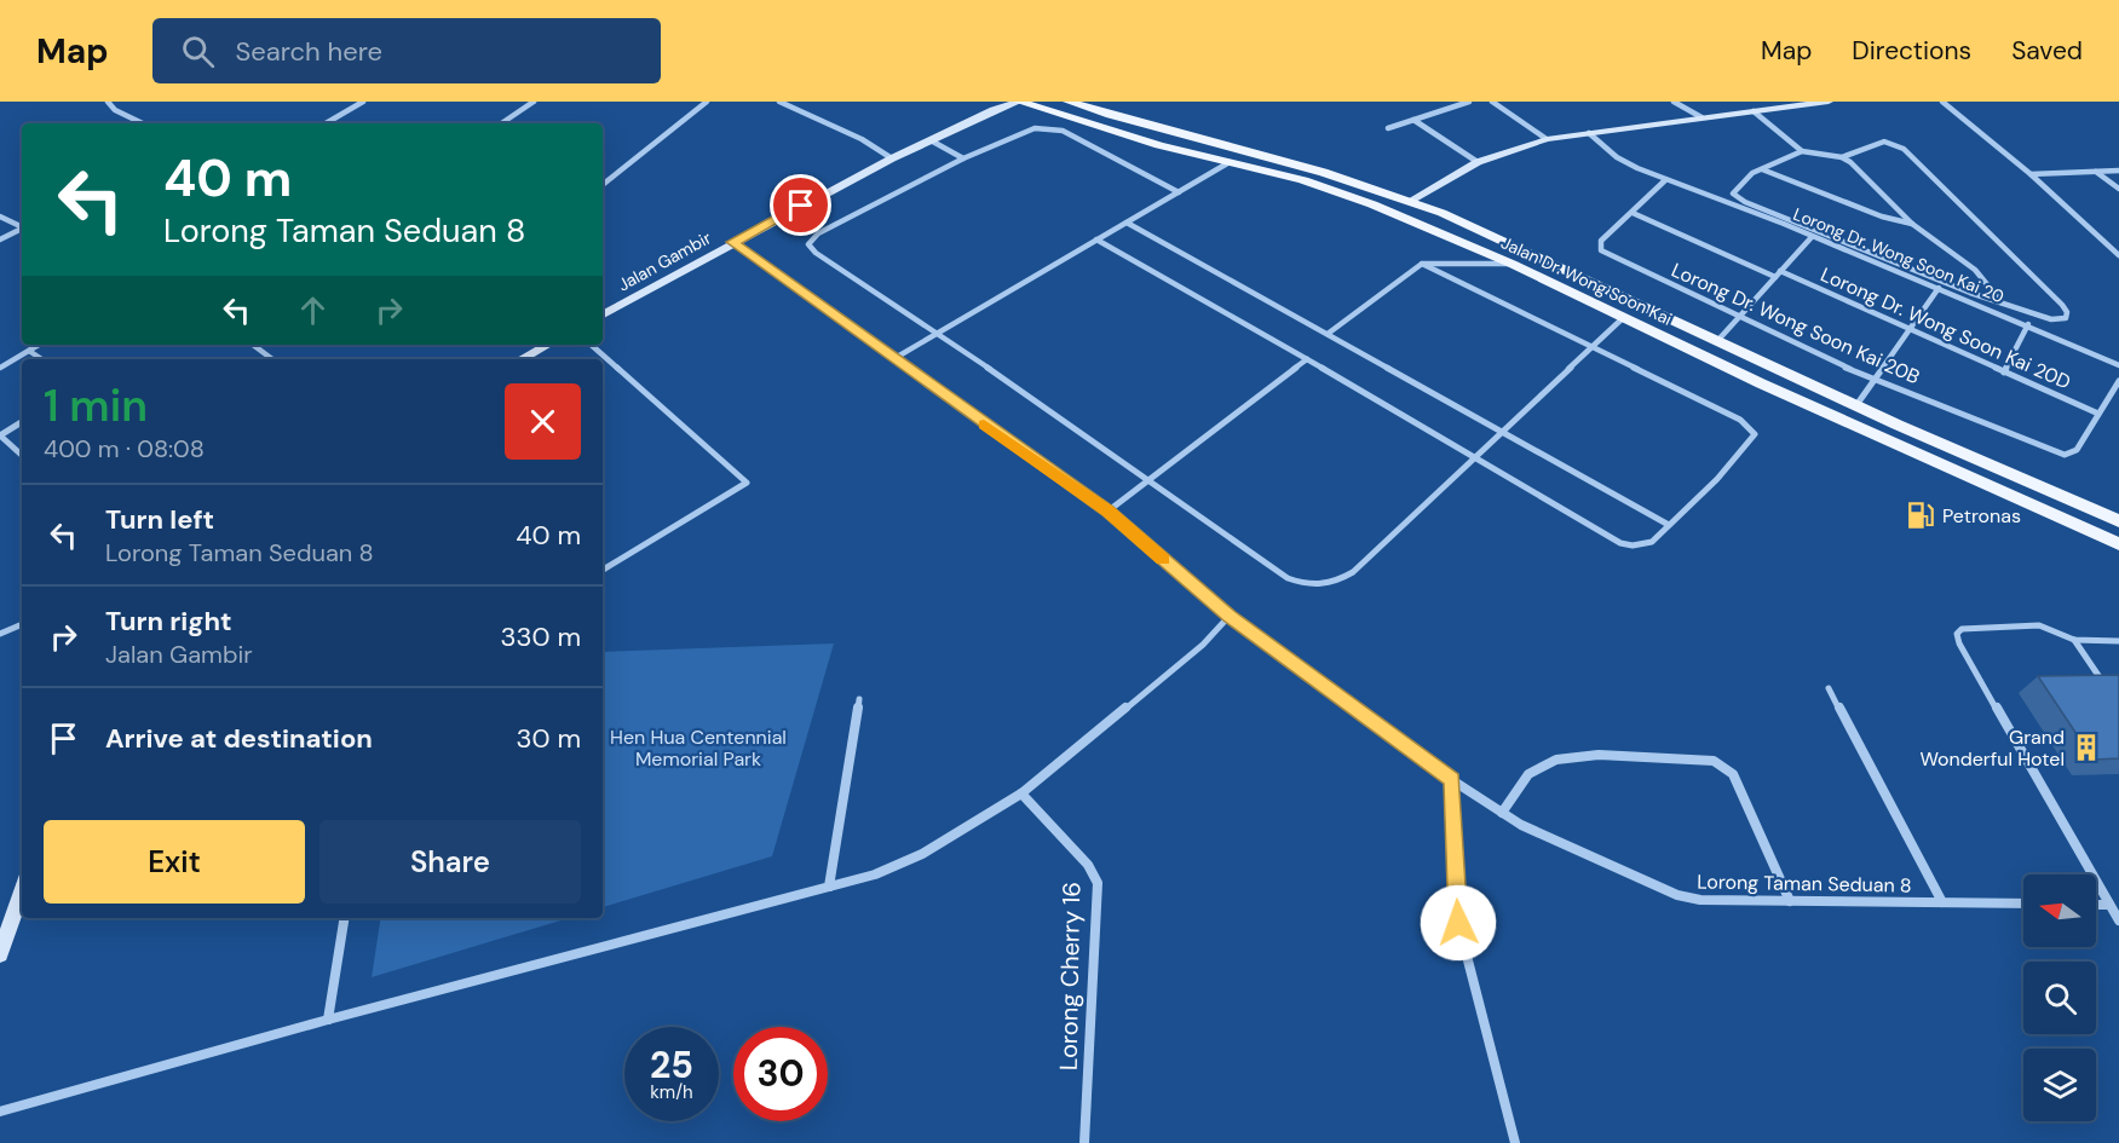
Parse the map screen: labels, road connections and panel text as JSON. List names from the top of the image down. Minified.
{"streets":{"main road":["Jalan Dr. Wong Soon Kai"],"street":["Lorong Dr. Wong Soon Kai 20","Jalan Gambir","Lorong Dr. Wong Soon Kai 20B","Lorong Dr. Wong Soon Kai 20D","Lorong Taman Seduan 8","Lorong Cherry 16"]},"crossings":[["Jalan Gambir","Jalan Dr. Wong Soon Kai"],["Jalan Gambir","Lorong Taman Seduan 8"],["Lorong Dr. Wong Soon Kai 20B","Lorong Dr. Wong Soon Kai 20D"]],"parks":["Hen Hua Centennial Memorial Park"],"places":{"fuel station":["Petronas"],"building":["Grand Wonderful Hotel"]},"north":"left","page":{"header":"Map","search":"Search here","nav":["Map","Directions","Saved"],"turn":["40 m","Lorong Taman Seduan 8"],"heading":["1 min","400 m · 08:08"],"list":[{"name":"Turn left","note":"Lorong Taman Seduan 8","value":"40 m"},{"name":"Turn right","note":"Jalan Gambir","value":"330 m"},{"name":"Arrive at destination","value":"30 m"}],"buttons":["Exit","Share"],"speed":"25 km/h","limit":"30"}}
